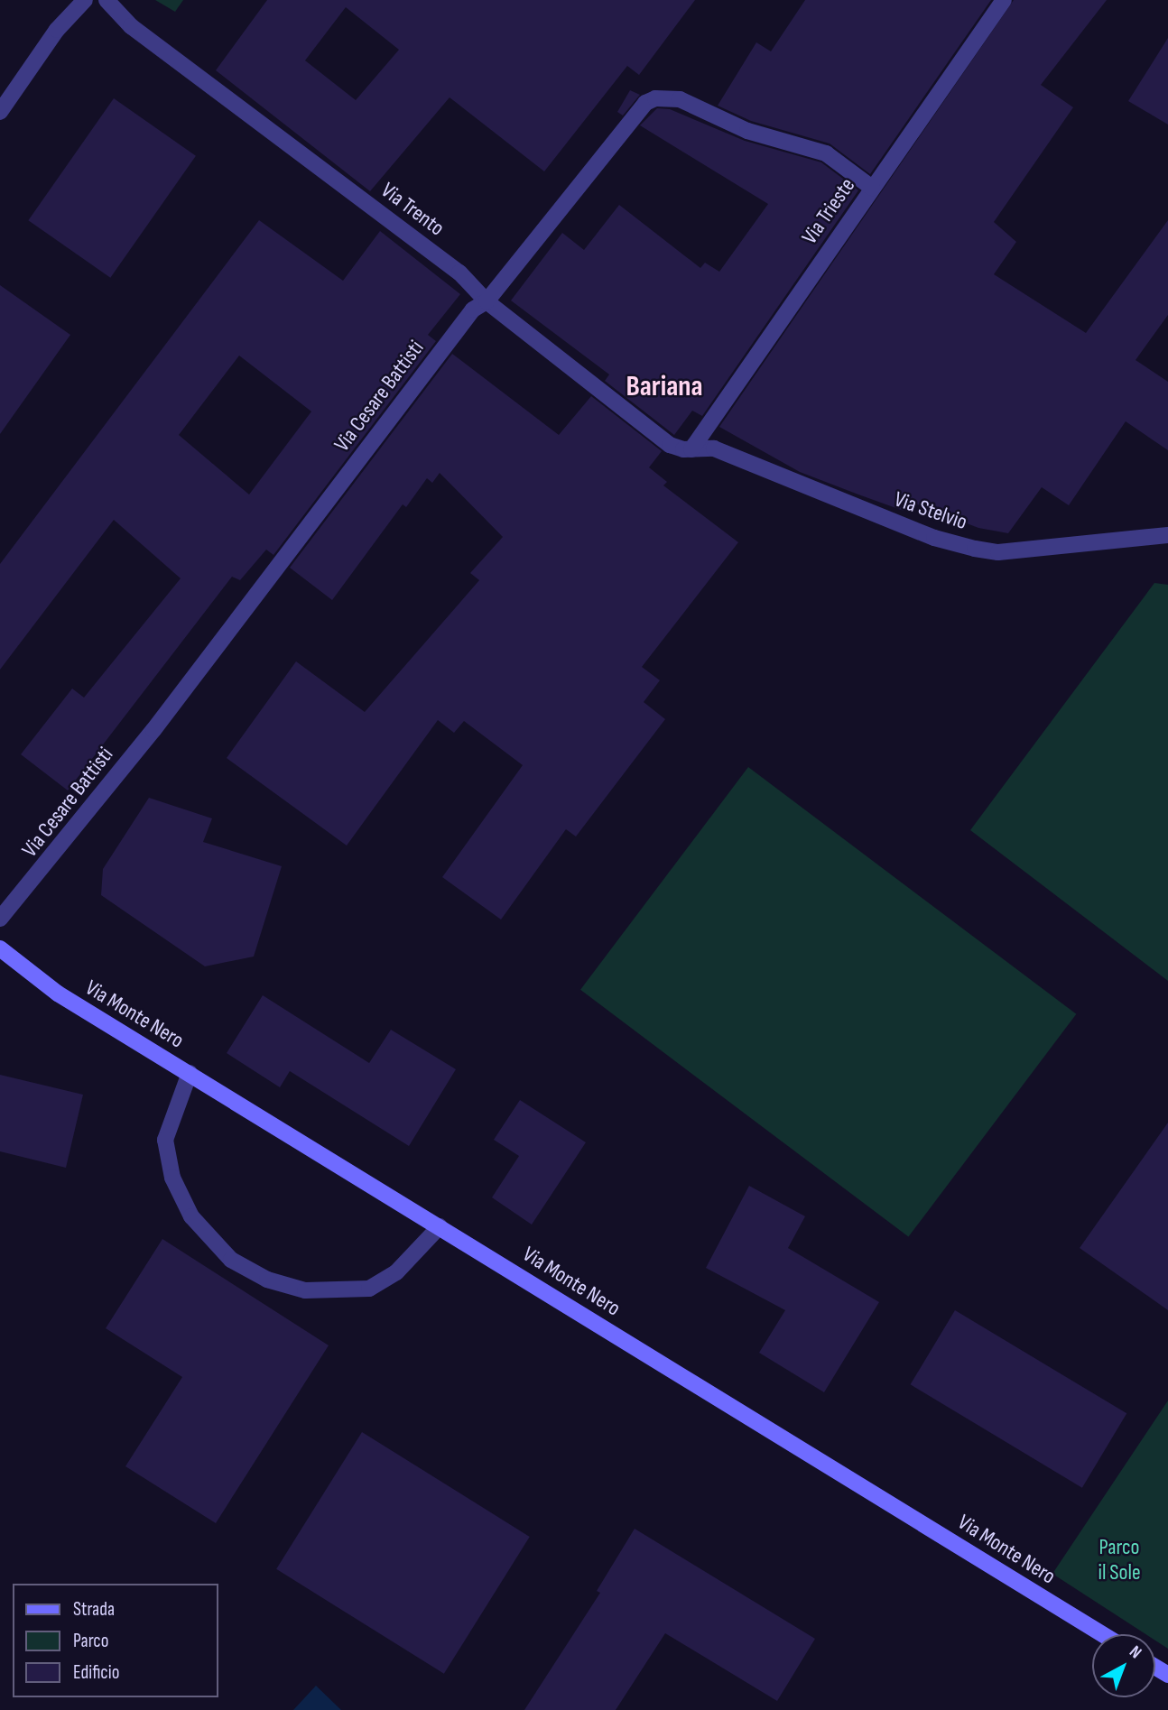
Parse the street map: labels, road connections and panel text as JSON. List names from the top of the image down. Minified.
{"streets":{"street":["Via Trento","Via Trieste","Via Cesare Battisti","Via Stelvio","Via Monte Nero"]},"crossings":[["Via Trento","Via Trieste"],["Via Trento","Via Cesare Battisti"],["Via Trento","Via Stelvio"],["Via Trieste","Via Cesare Battisti"],["Via Trieste","Via Stelvio"]],"districts":["Bariana"],"parks":["Parco il Sole"],"legend":["Strada","Parco","Edificio"],"north":"top right"}
